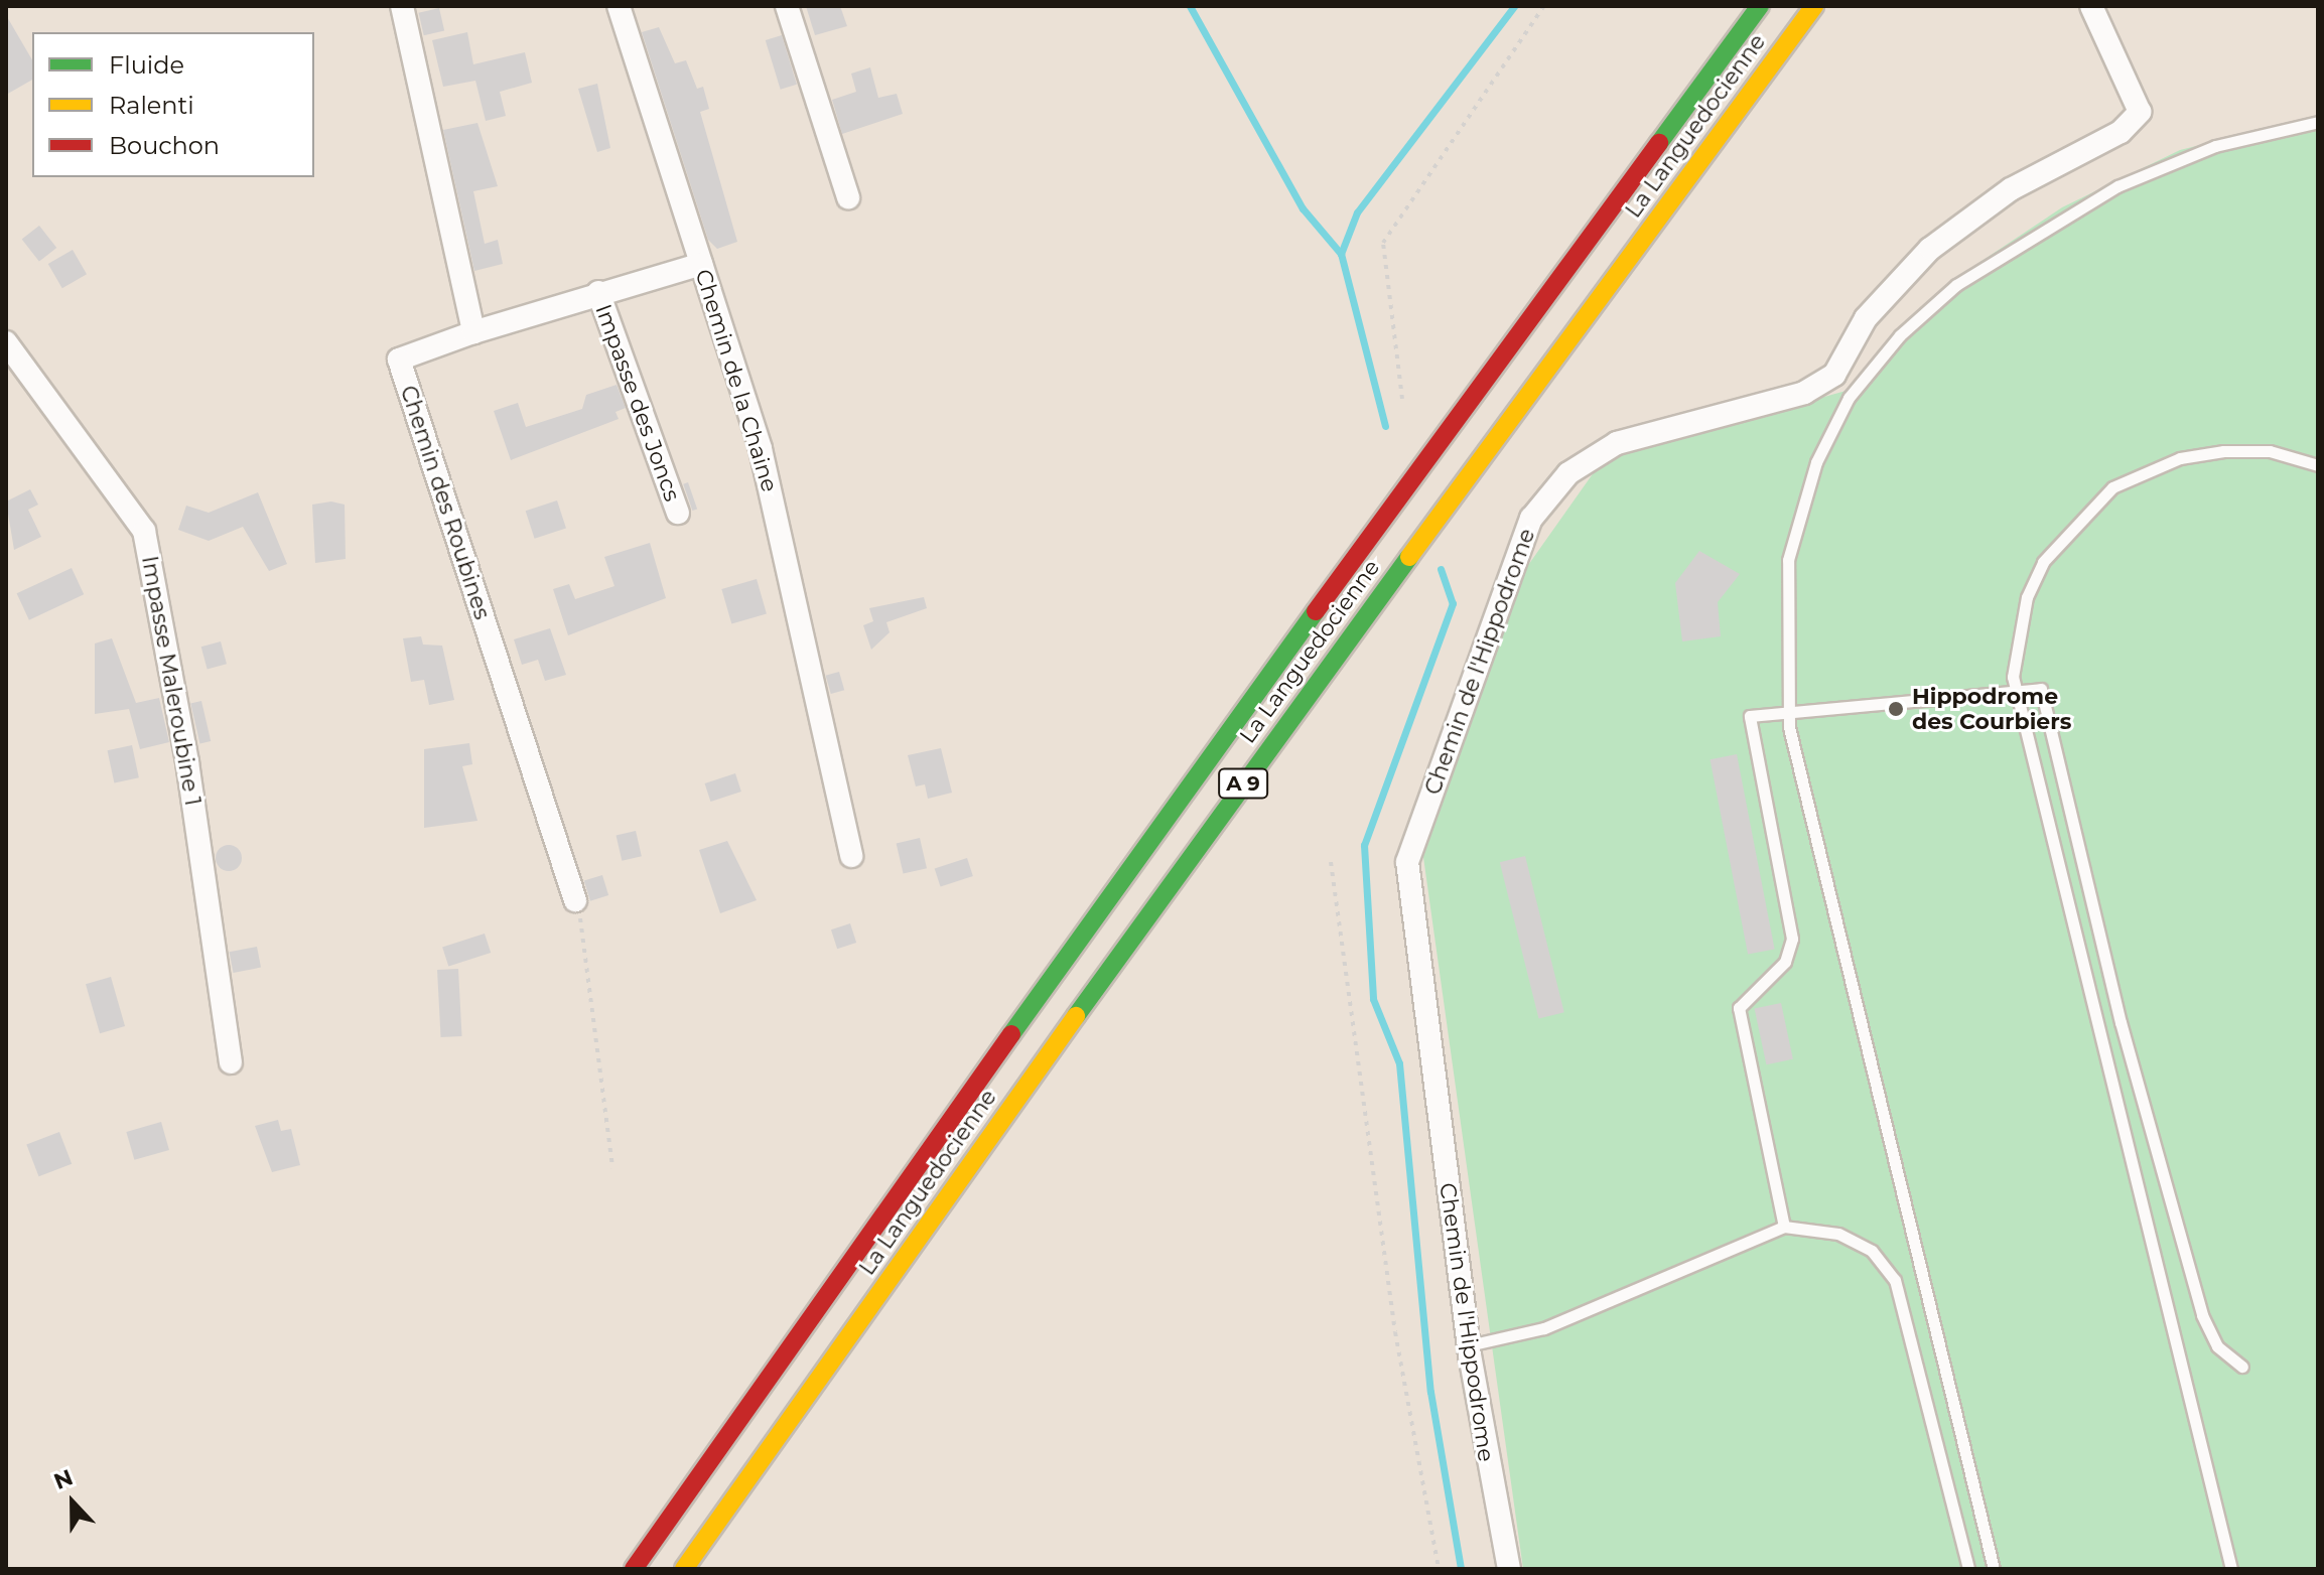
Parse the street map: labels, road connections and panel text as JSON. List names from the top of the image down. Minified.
{"streets":{"highway":["La Languedocienne","A 9"],"street":["Chemin de la Chaine","Impasse des Joncs","Chemin des Roubines","Chemin de l'Hippodrome","Impasse Maleroubine 1"]},"places":["Hippodrome des Courbiers"],"legend":["Fluide","Ralenti","Bouchon"],"north":"top"}
